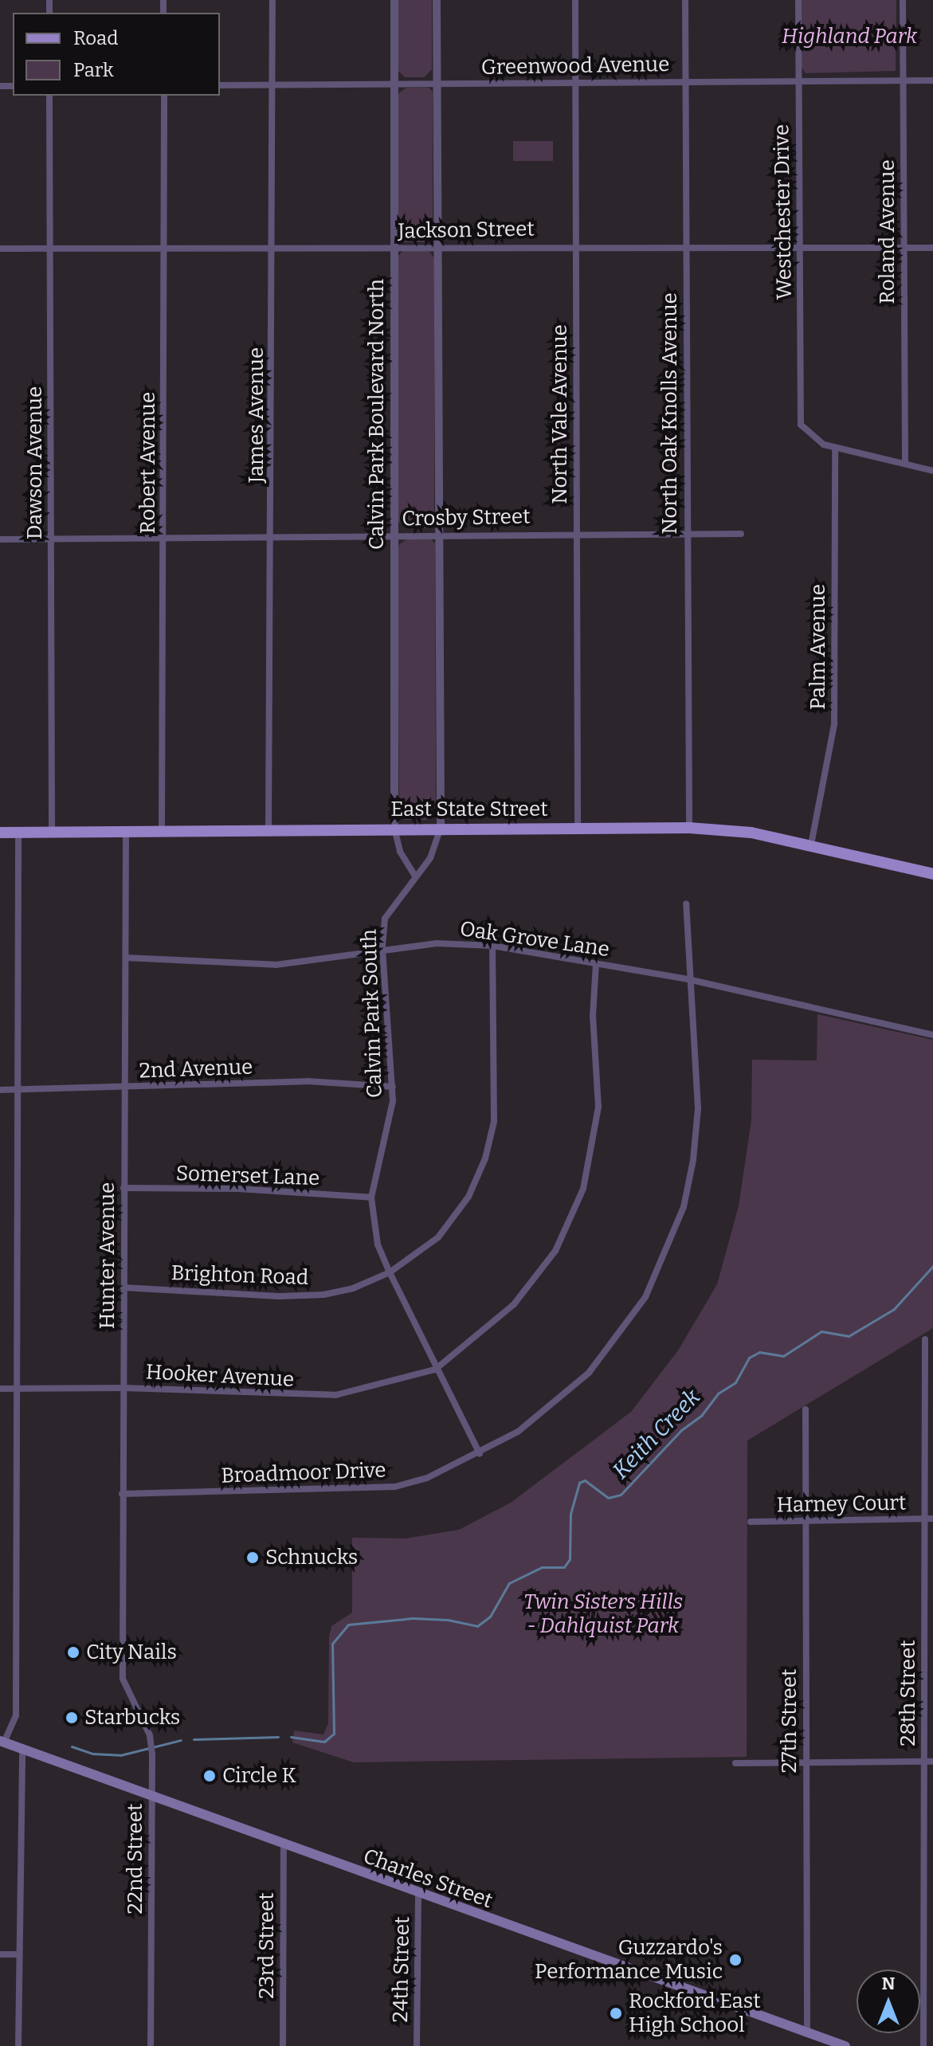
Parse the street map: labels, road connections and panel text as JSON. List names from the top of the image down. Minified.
{"streets":{"main road":["East State Street","Charles Street"],"street":["Greenwood Avenue","Westchester Drive","Jackson Street","Roland Avenue","North Oak Knolls Avenue","Calvin Park Boulevard North","North Vale Avenue","James Avenue","Dawson Avenue","Robert Avenue","Crosby Street","Palm Avenue","Oak Grove Lane","Calvin Park South","2nd Avenue","Somerset Lane","Hunter Avenue","Brighton Road","Hooker Avenue","Broadmoor Drive","Harney Court","28th Street","27th Street","22nd Street","23rd Street","24th Street"]},"crossings":[["Greenwood Avenue","Westchester Drive"],["Greenwood Avenue","Roland Avenue"],["Greenwood Avenue","North Oak Knolls Avenue"],["Greenwood Avenue","Calvin Park Boulevard North"],["Greenwood Avenue","North Vale Avenue"],["Greenwood Avenue","James Avenue"],["Westchester Drive","Jackson Street"],["Westchester Drive","Palm Avenue"],["Jackson Street","Roland Avenue"],["Jackson Street","North Oak Knolls Avenue"],["Jackson Street","Calvin Park Boulevard North"],["Jackson Street","North Vale Avenue"],["Jackson Street","James Avenue"],["Jackson Street","Dawson Avenue"],["Jackson Street","Robert Avenue"],["North Oak Knolls Avenue","Crosby Street"],["North Oak Knolls Avenue","East State Street"],["Calvin Park Boulevard North","Crosby Street"],["Calvin Park Boulevard North","East State Street"],["North Vale Avenue","Crosby Street"],["North Vale Avenue","East State Street"],["James Avenue","Crosby Street"],["James Avenue","East State Street"],["Dawson Avenue","Crosby Street"],["Dawson Avenue","East State Street"],["Robert Avenue","Crosby Street"],["Robert Avenue","East State Street"],["Palm Avenue","East State Street"],["East State Street","Calvin Park South"],["East State Street","Hunter Avenue"],["Oak Grove Lane","Calvin Park South"],["Oak Grove Lane","Hunter Avenue"],["Oak Grove Lane","Brighton Road"],["Oak Grove Lane","Broadmoor Drive"],["Calvin Park South","2nd Avenue"],["Calvin Park South","Somerset Lane"],["Calvin Park South","Brighton Road"],["Calvin Park South","Hooker Avenue"],["Calvin Park South","Broadmoor Drive"],["2nd Avenue","Hunter Avenue"],["Somerset Lane","Hunter Avenue"],["Hunter Avenue","Brighton Road"],["Hunter Avenue","Hooker Avenue"],["Hunter Avenue","Broadmoor Drive"],["Hunter Avenue","22nd Street"],["Harney Court","28th Street"],["Harney Court","27th Street"],["27th Street","Charles Street"],["22nd Street","Charles Street"],["Charles Street","23rd Street"],["Charles Street","24th Street"]],"water":["Keith Creek"],"parks":["Highland Park","Twin Sisters Hills - Dahlquist Park"],"places":["Schnucks","City Nails","Starbucks","Circle K","Guzzardo's Performance Music","Rockford East High School"],"legend":["Road","Park"],"north":"top"}
